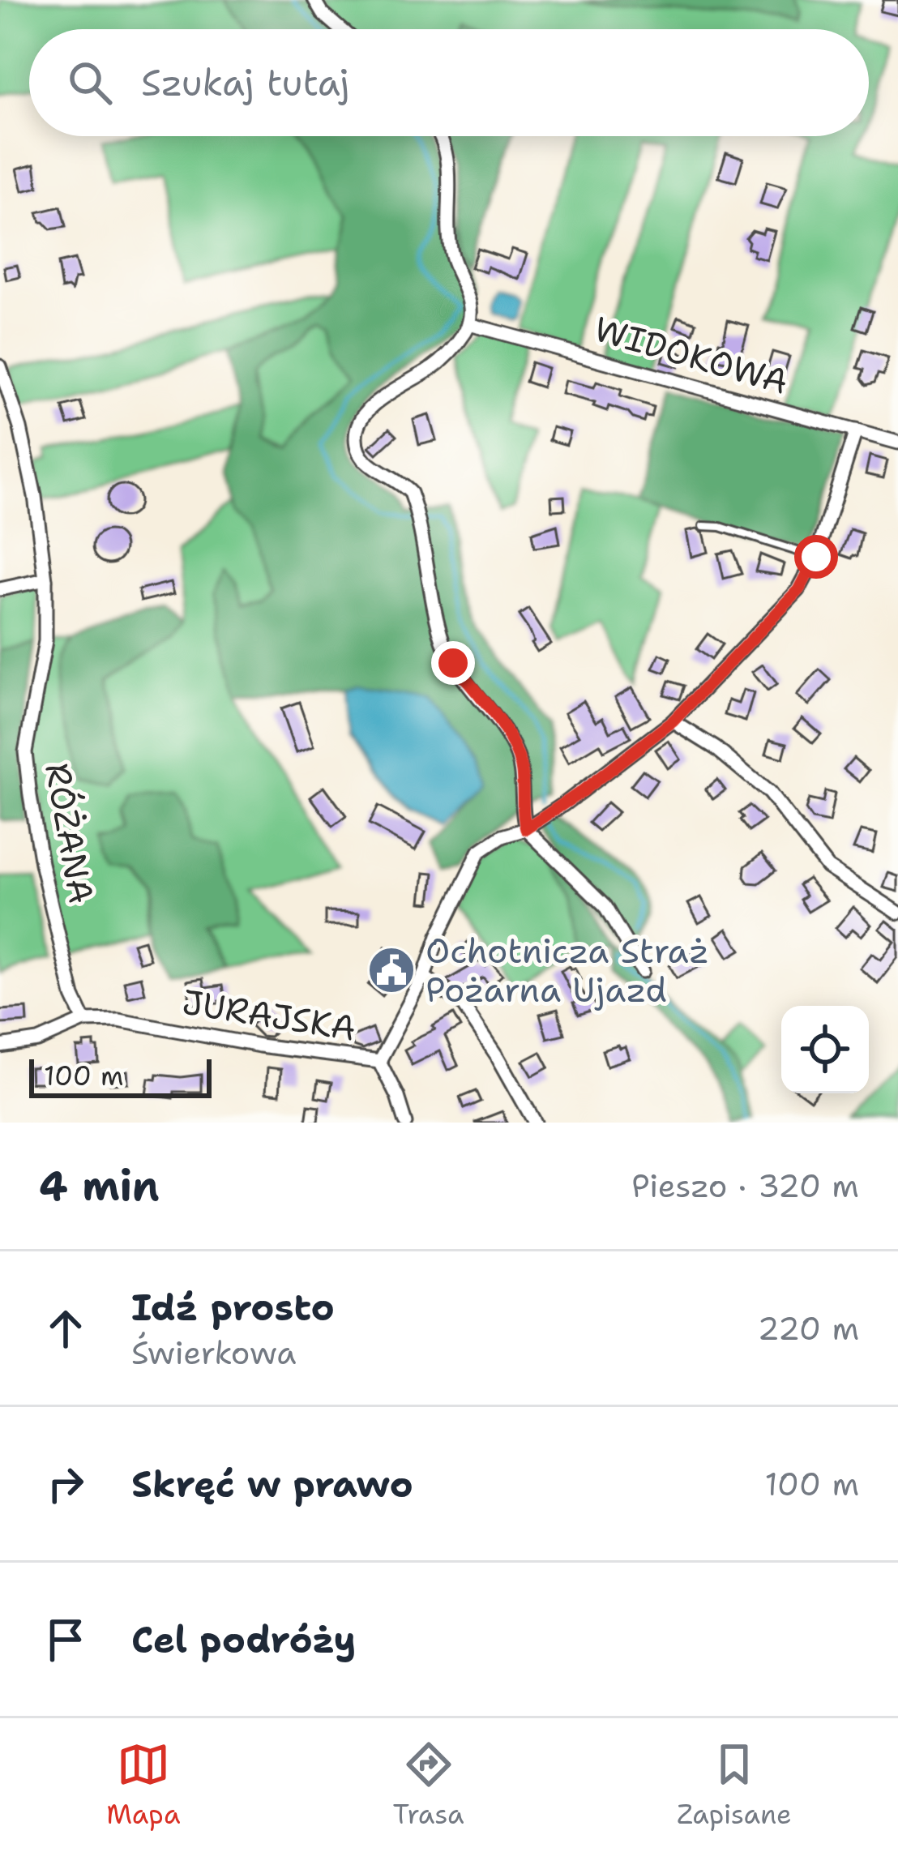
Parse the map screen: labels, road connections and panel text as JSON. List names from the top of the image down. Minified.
{"streets":{"street":["WIDOKOWA","RÓŻANA","JURAJSKA"]},"crossings":[["RÓŻANA","JURAJSKA"]],"places":{"public building":["Ochotnicza Straż Pożarna Ujazd"]},"scale_bar":"100 m","page":{"search":"Szukaj tutaj","scale":"100 m","heading":["4 min","Pieszo · 320 m"],"list":[["Idź prosto","Świerkowa","220 m"],["Skręć w prawo","100 m"],"Cel podróży"],"nav":["Mapa","Trasa","Zapisane"]}}
